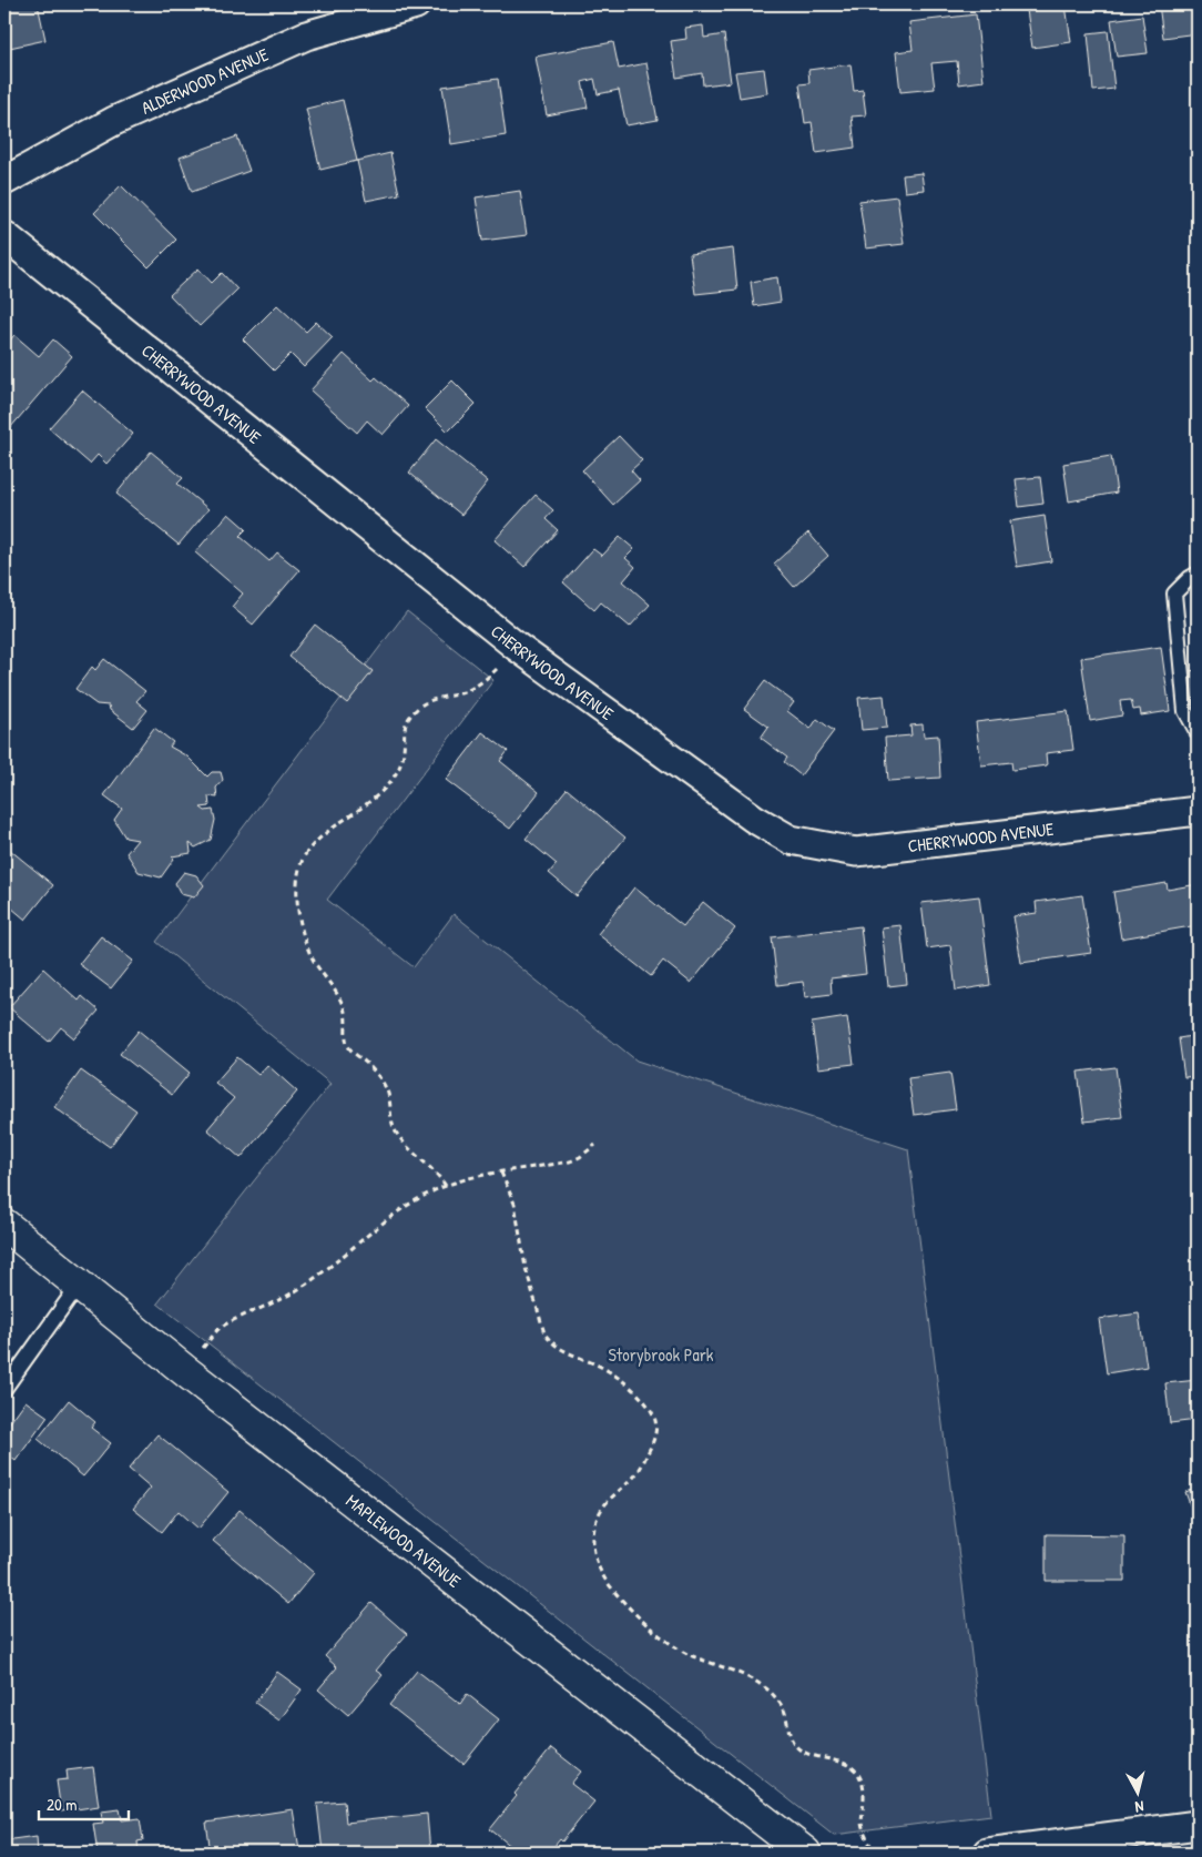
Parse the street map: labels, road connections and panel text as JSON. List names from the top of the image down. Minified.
{"streets":{"street":["ALDERWOOD AVENUE","CHERRYWOOD AVENUE","MAPLEWOOD AVENUE"]},"parks":["Storybrook Park"],"scale_bar":"20 m","north":"bottom"}
